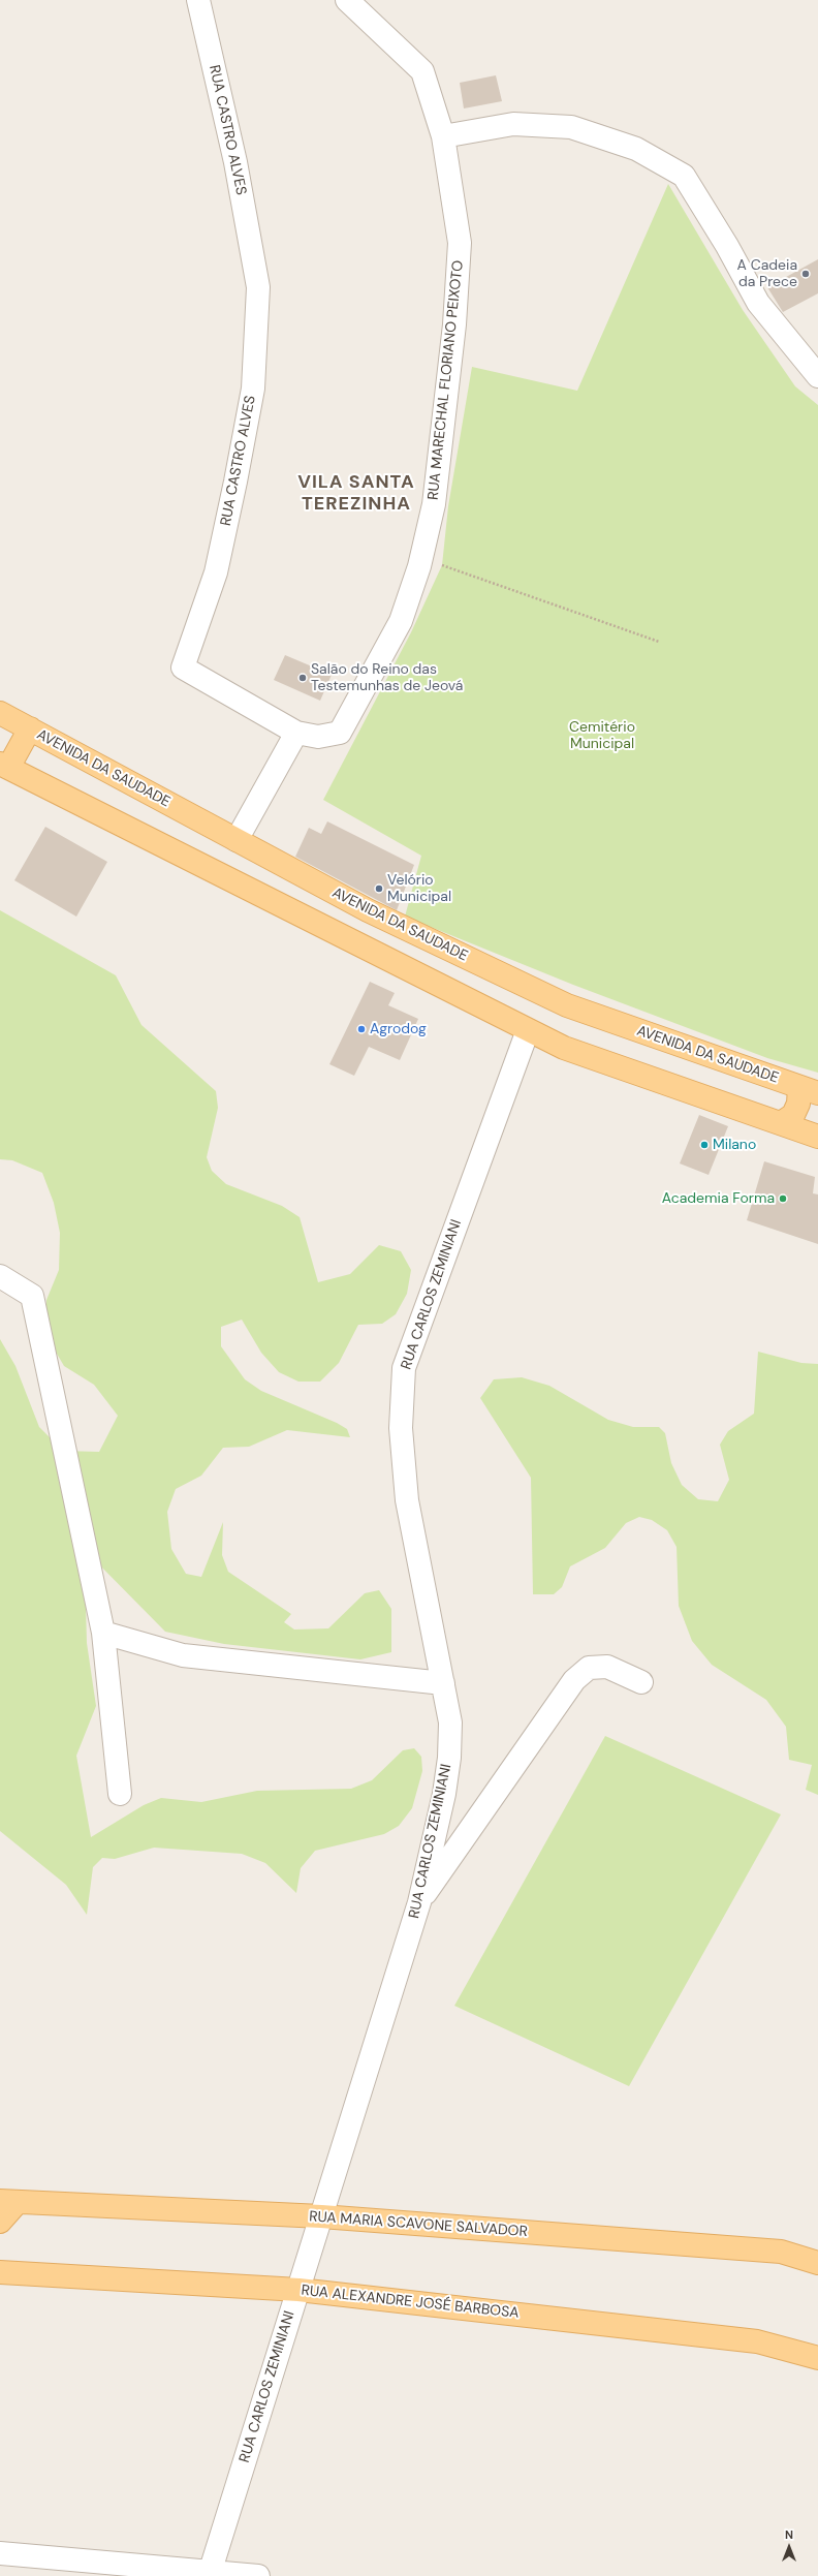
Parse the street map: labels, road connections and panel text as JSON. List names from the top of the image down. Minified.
{"streets":{"main road":["AVENIDA DA SAUDADE","RUA MARIA SCAVONE SALVADOR","RUA ALEXANDRE JOSÉ BARBOSA"],"street":["RUA CASTRO ALVES","RUA MARECHAL FLORIANO PEIXOTO","RUA CARLOS ZEMINIANI"]},"crossings":[["RUA CASTRO ALVES","RUA MARECHAL FLORIANO PEIXOTO"],["RUA CARLOS ZEMINIANI","RUA MARIA SCAVONE SALVADOR"],["RUA CARLOS ZEMINIANI","RUA ALEXANDRE JOSÉ BARBOSA"]],"districts":["VILA SANTA TEREZINHA"],"parks":["Cemitério Municipal"],"places":["A Cadeia da Prece","Salão do Reino das Testemunhas de Jeová","Velório Municipal","Agrodog","Milano","Academia Forma"],"north":"top"}
